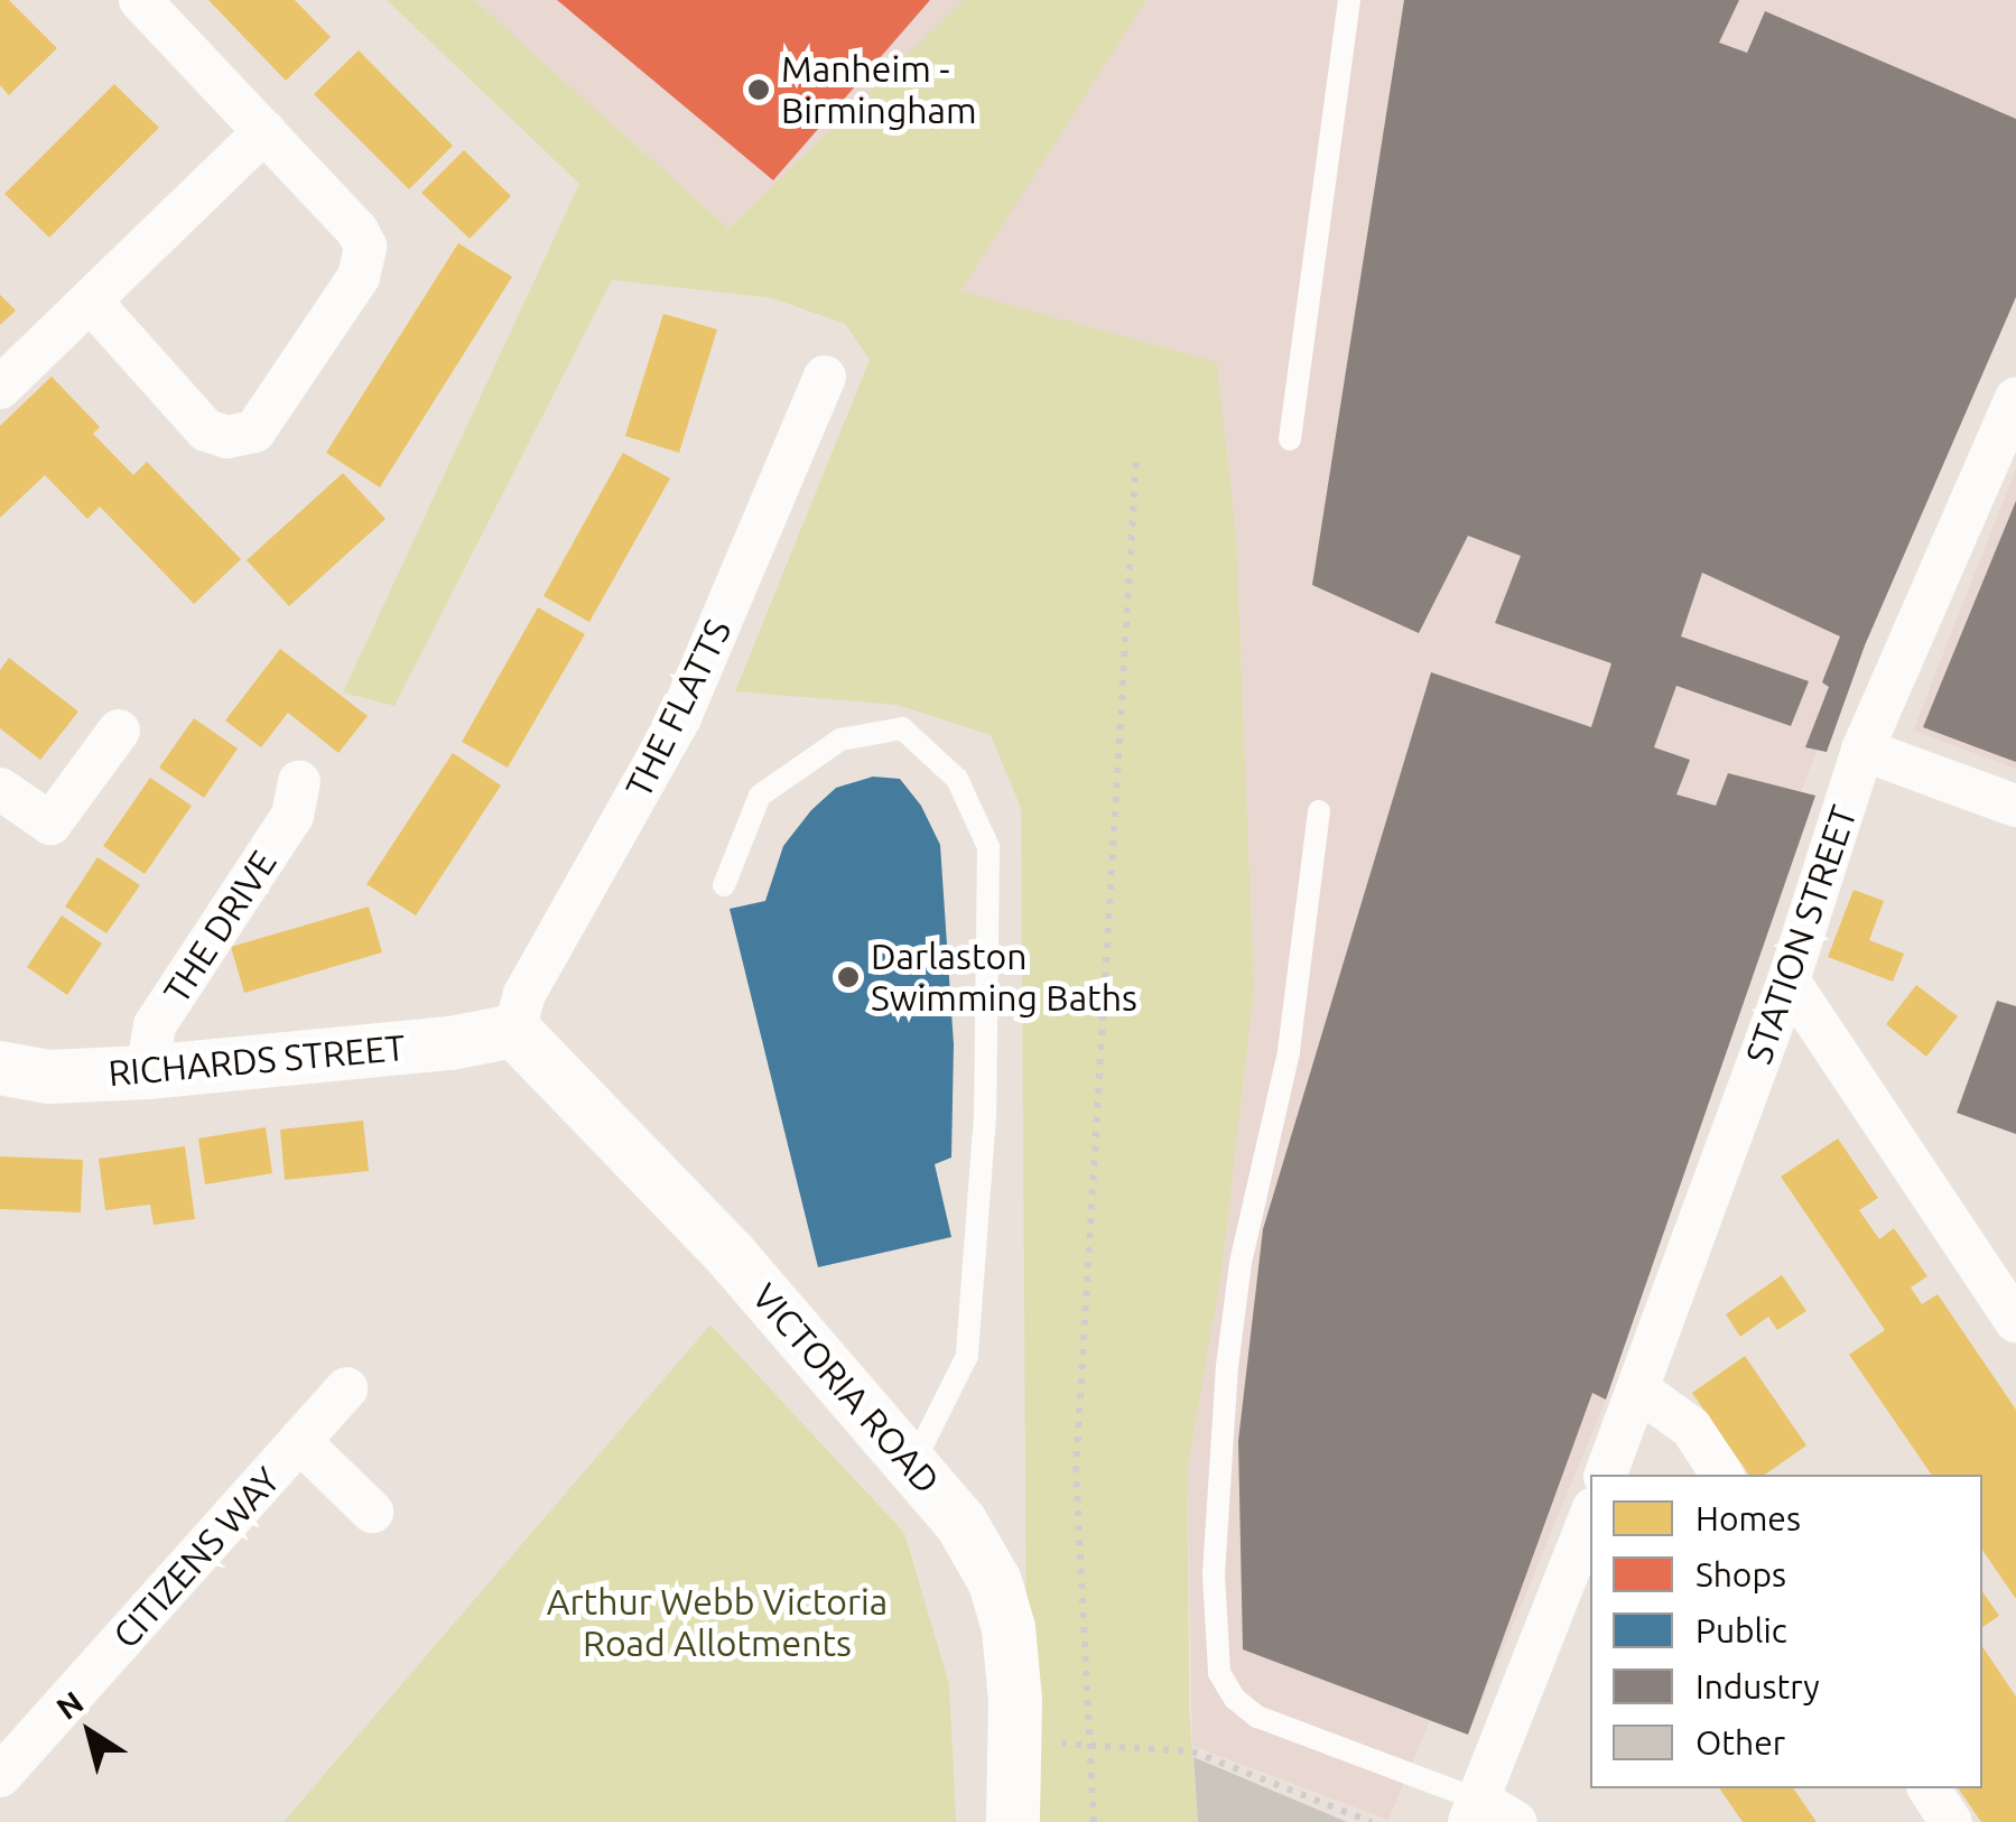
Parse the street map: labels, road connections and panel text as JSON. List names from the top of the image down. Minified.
{"streets":{"street":["THE FLATTS","THE DRIVE","STATION STREET","RICHARDS STREET","VICTORIA ROAD","CITIZENS WAY"]},"crossings":[["THE FLATTS","RICHARDS STREET"],["THE FLATTS","VICTORIA ROAD"],["THE DRIVE","RICHARDS STREET"],["RICHARDS STREET","VICTORIA ROAD"]],"parks":["Arthur Webb Victoria Road Allotments"],"places":["Manheim - Birmingham","Darlaston Swimming Baths"],"legend":["Homes","Shops","Public","Industry","Other"],"north":"top left"}
